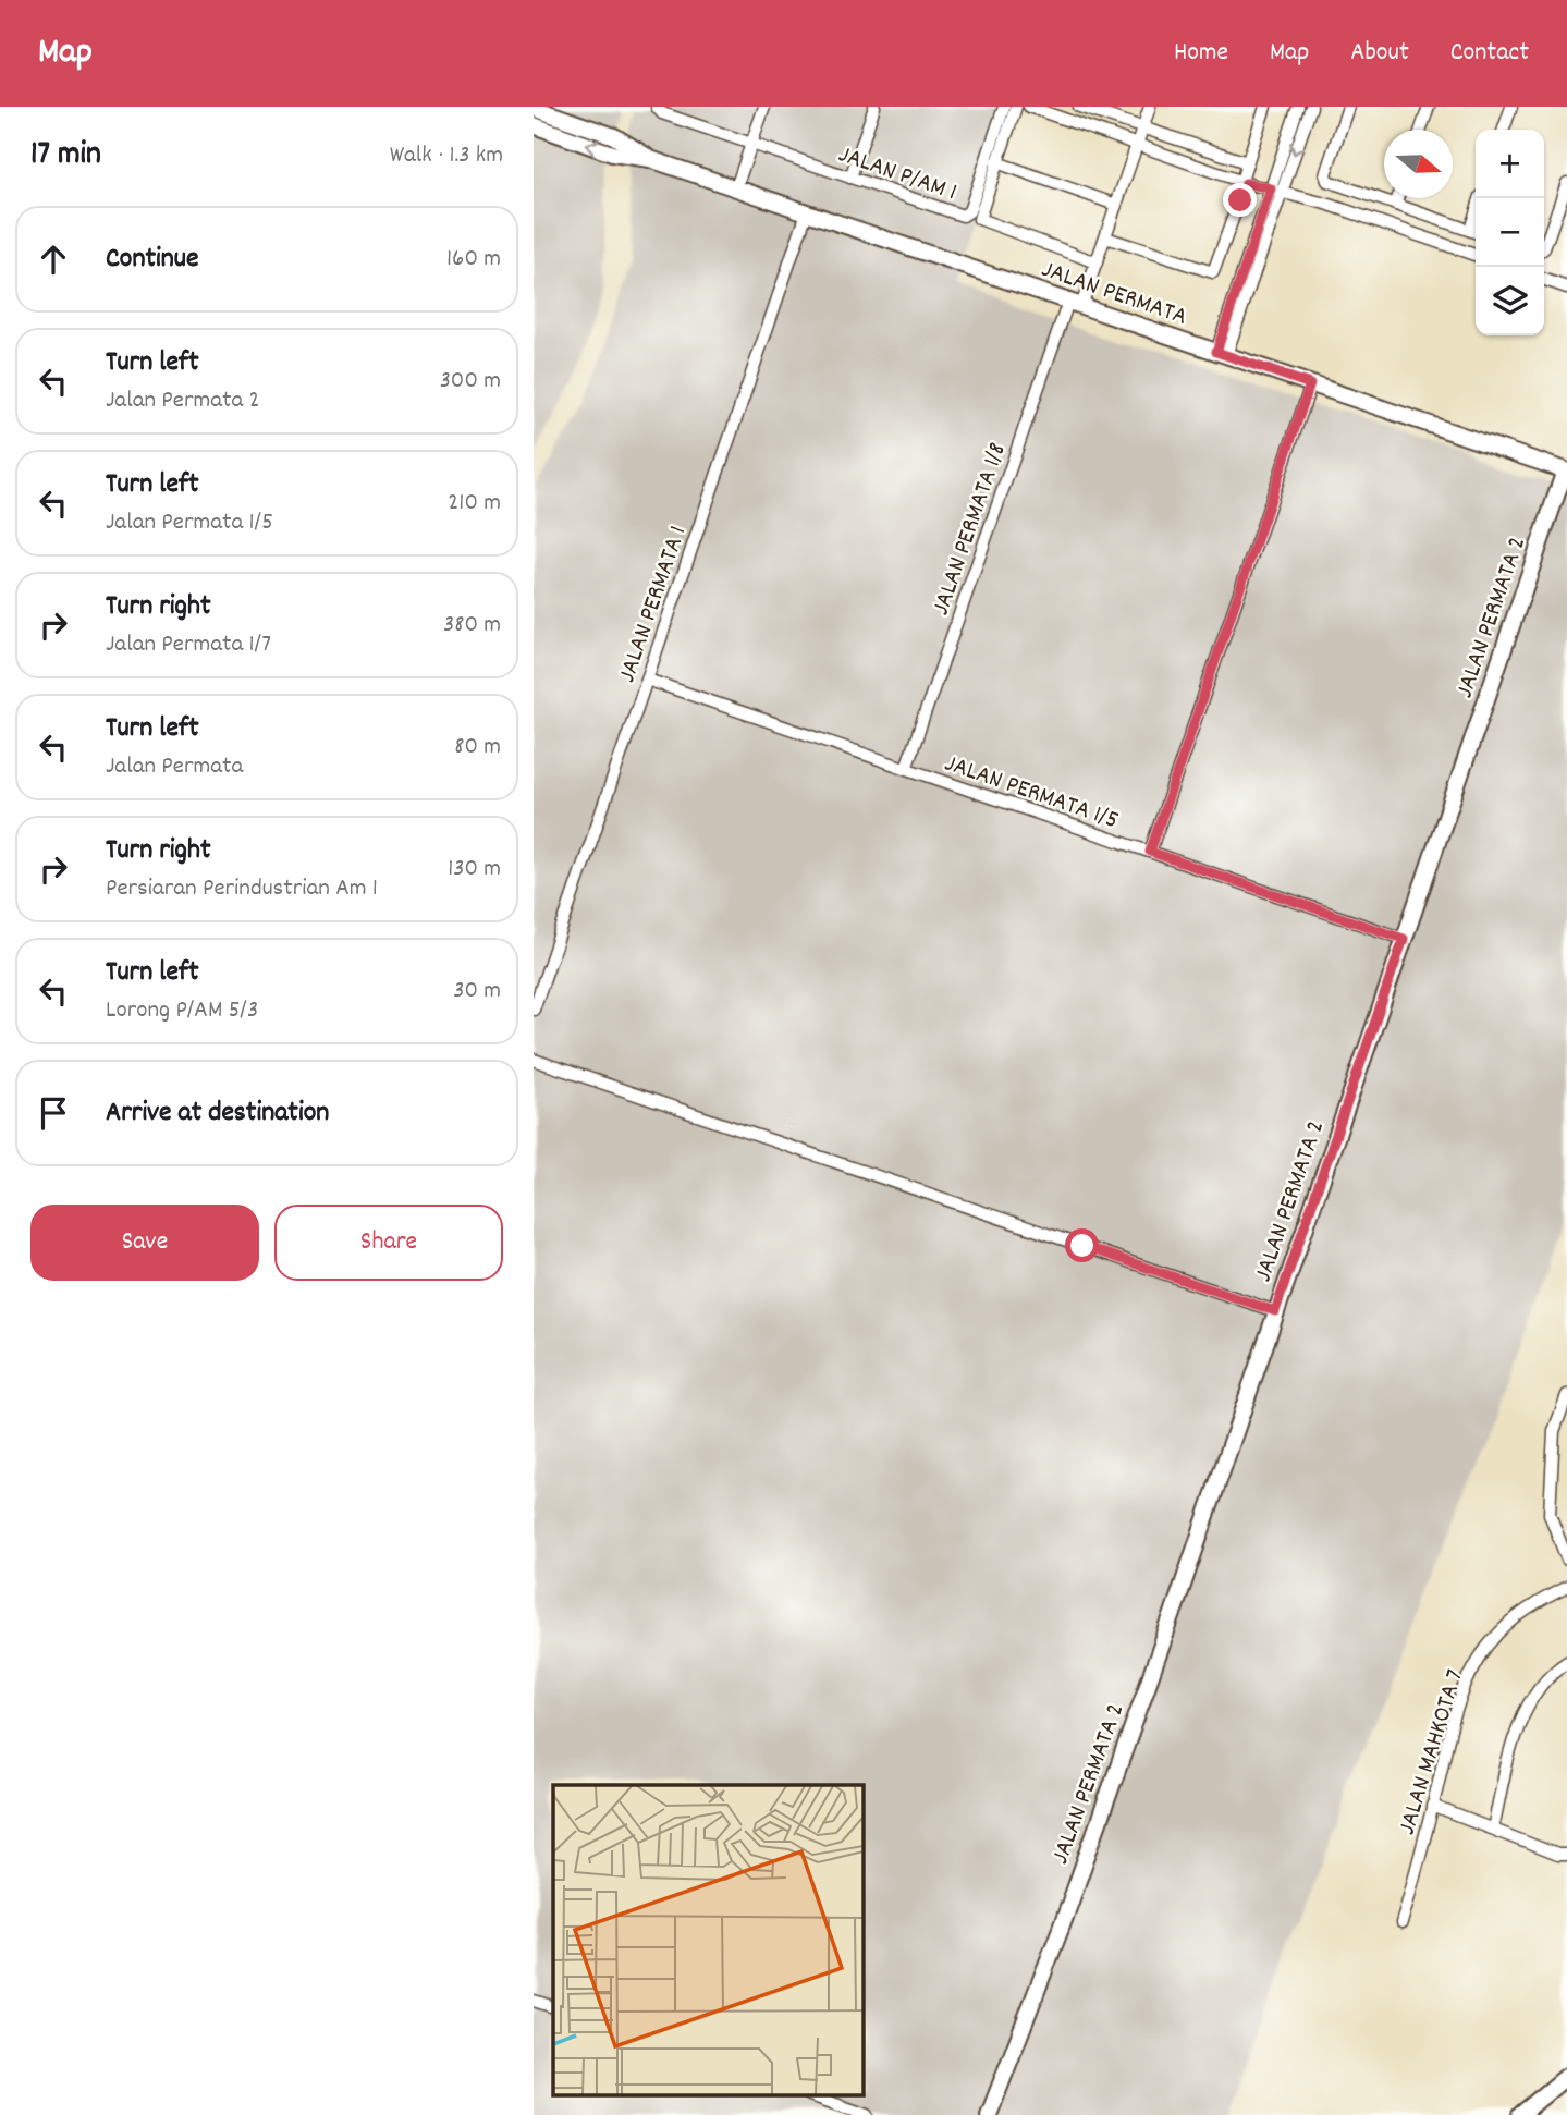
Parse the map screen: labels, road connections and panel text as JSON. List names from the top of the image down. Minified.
{"streets":{"street":["JALAN P/AM 1","JALAN PERMATA","JALAN PERMATA 1/8","JALAN PERMATA 1","JALAN PERMATA 2","JALAN PERMATA 1/5","JALAN MAHKOTA 7"]},"crossings":[["JALAN PERMATA","JALAN PERMATA 1/8"],["JALAN PERMATA","JALAN PERMATA 1"],["JALAN PERMATA","JALAN PERMATA 2"],["JALAN PERMATA 1/8","JALAN PERMATA 1/5"],["JALAN PERMATA 1","JALAN PERMATA 1/5"],["JALAN PERMATA 2","JALAN PERMATA 1/5"]],"north":"right","page":{"header":"Map","nav":["Home","Map","About","Contact"],"heading":["17 min","Walk · 1.3 km"],"map_buttons":["+","−"],"list":[["Continue","160 m"],["Turn left","Jalan Permata 2","300 m"],["Turn left","Jalan Permata 1/5","210 m"],["Turn right","Jalan Permata 1/7","380 m"],["Turn left","Jalan Permata","80 m"],["Turn right","Persiaran Perindustrian Am 1","130 m"],["Turn left","Lorong P/AM 5/3","30 m"],"Arrive at destination"],"buttons":["Save","Share"]}}
